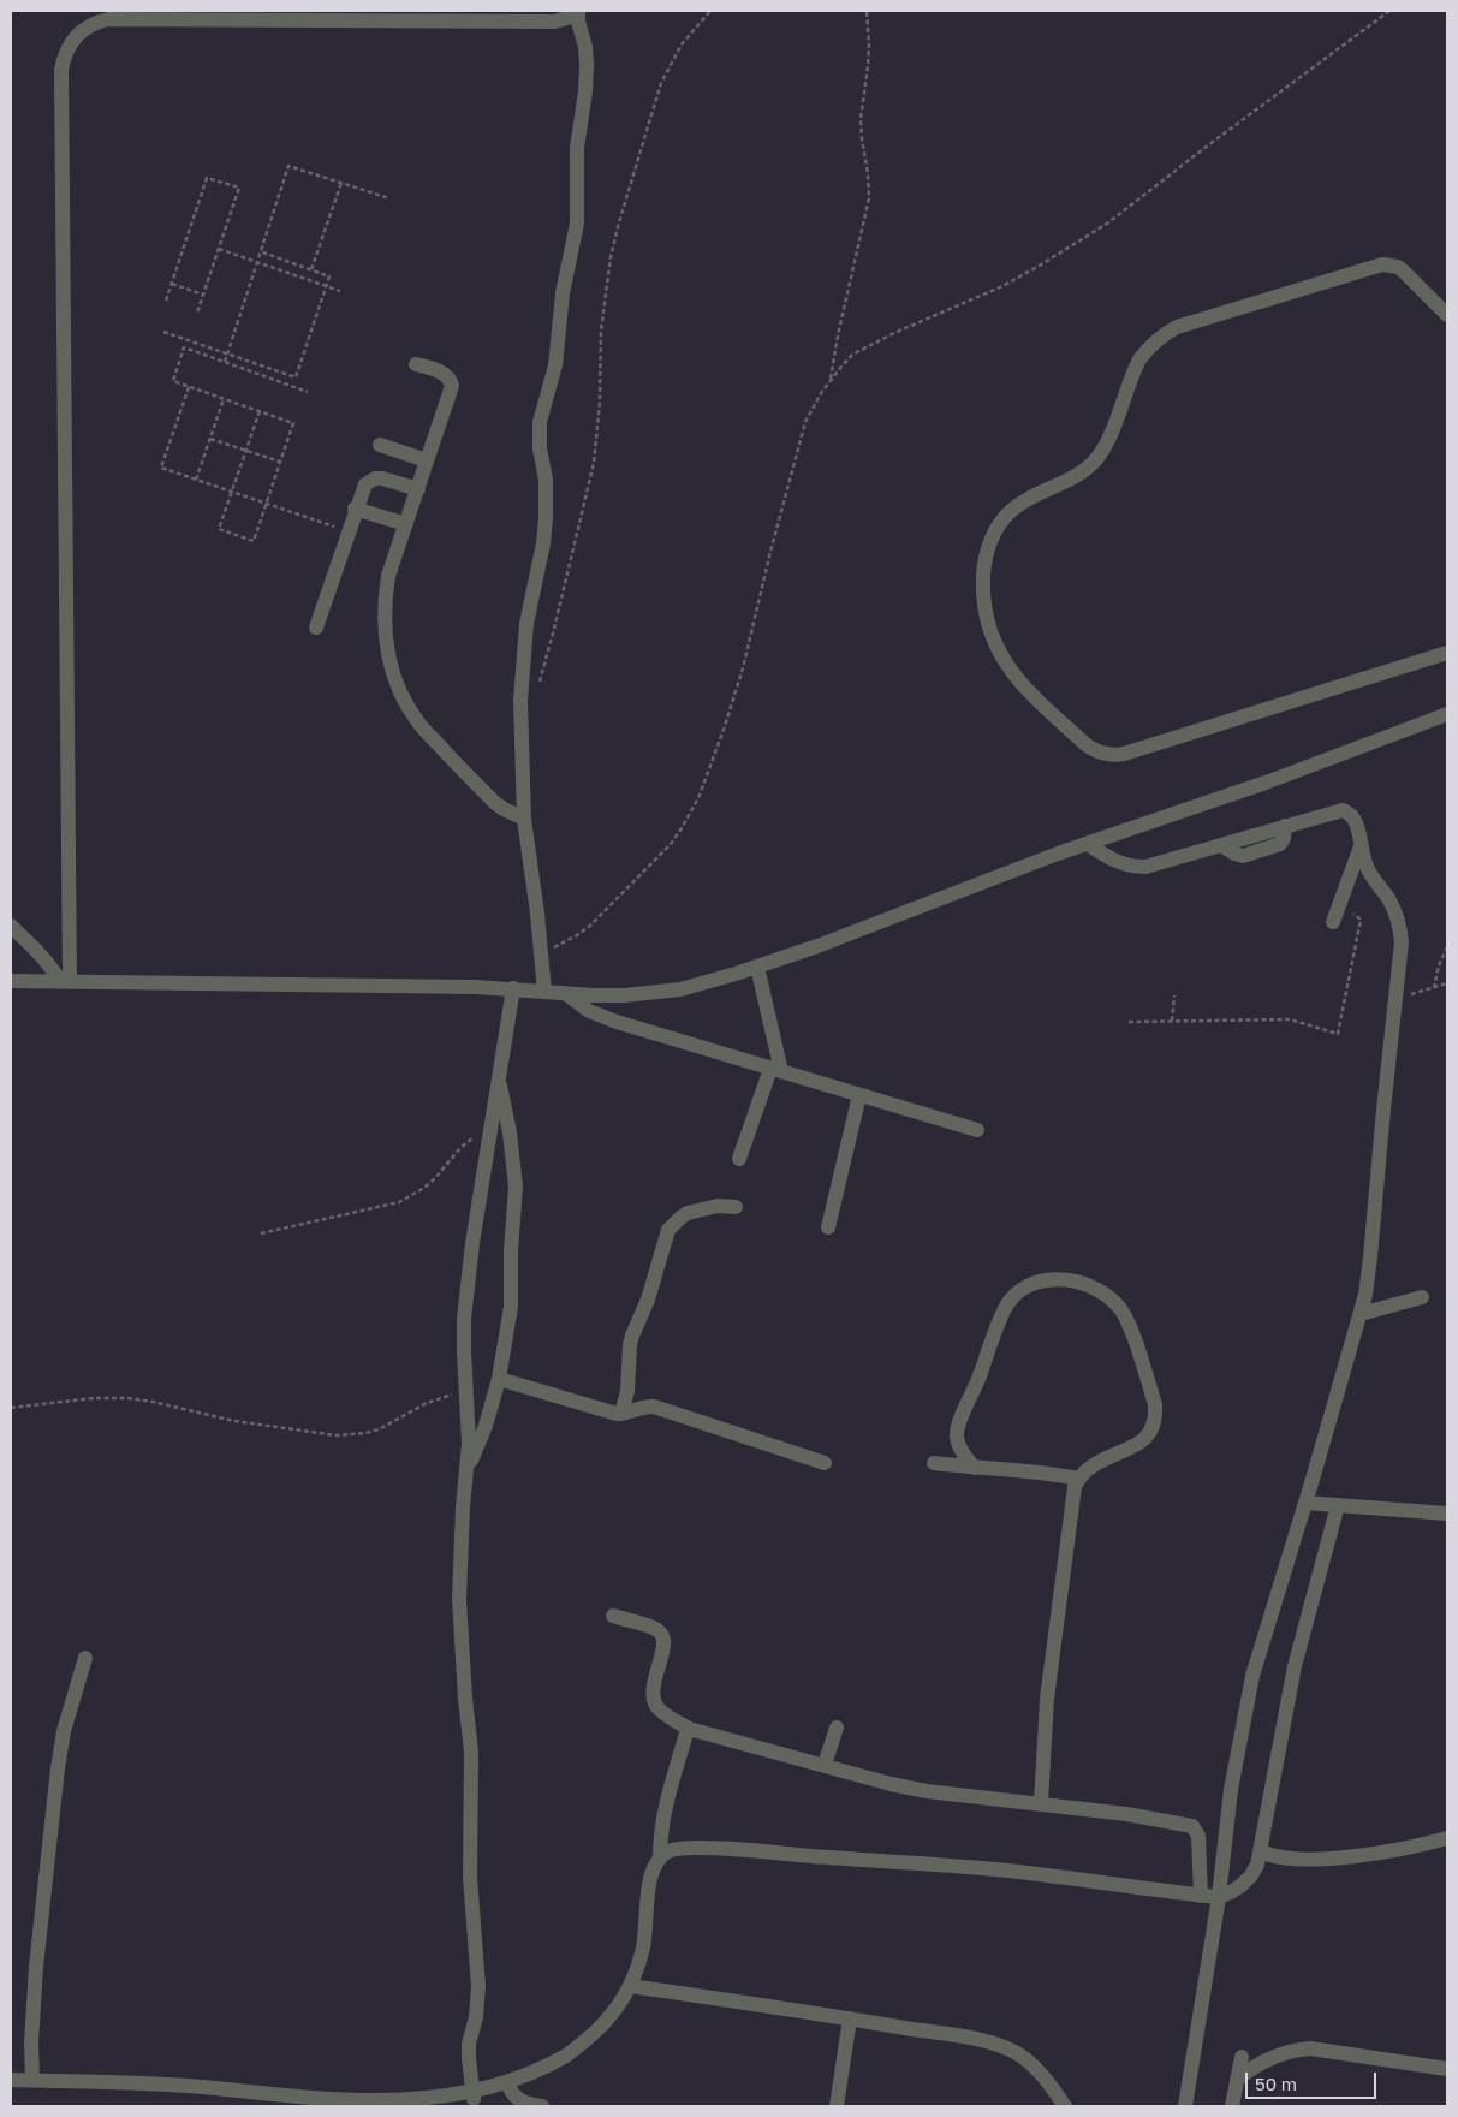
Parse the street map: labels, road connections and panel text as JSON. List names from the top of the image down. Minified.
{"scale_bar":"50 m"}
